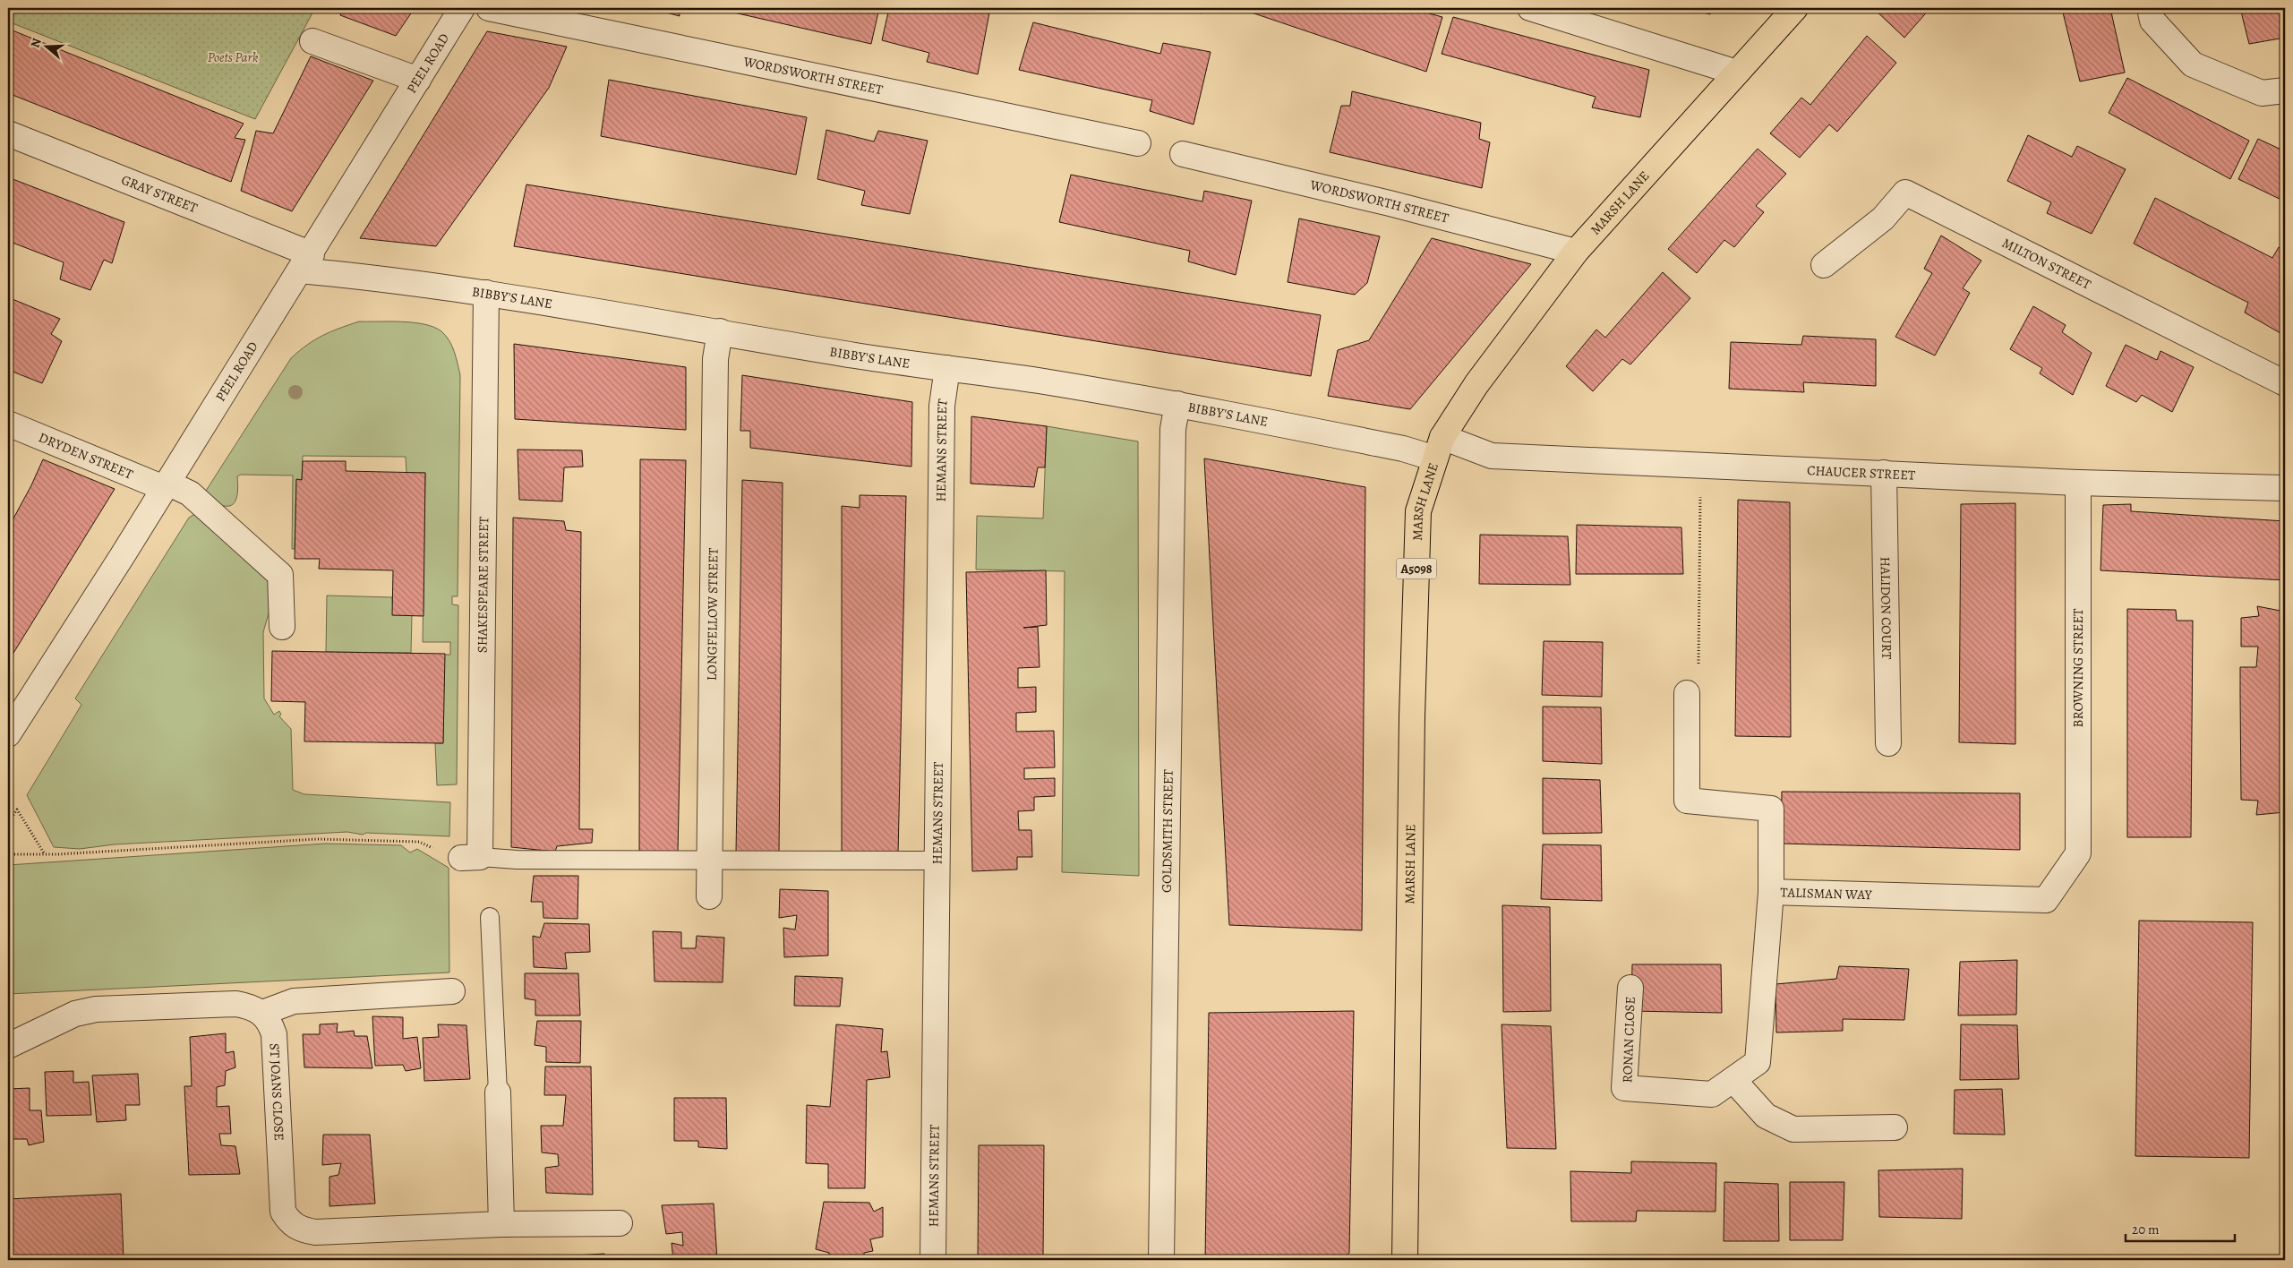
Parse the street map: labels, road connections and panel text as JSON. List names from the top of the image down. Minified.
{"streets":{"main road":["MARSH LANE","A5098"],"street":["PEEL ROAD","WORDSWORTH STREET","GRAY STREET","MILTON STREET","BIBBY'S LANE","HEMANS STREET","DRYDEN STREET","CHAUCER STREET","SHAKESPEARE STREET","HALIDON COURT","LONGFELLOW STREET","BROWNING STREET","GOLDSMITH STREET","TALISMAN WAY","RONAN CLOSE","ST JOANS CLOSE"]},"crossings":[["PEEL ROAD","GRAY STREET"],["PEEL ROAD","BIBBY'S LANE"],["PEEL ROAD","DRYDEN STREET"],["WORDSWORTH STREET","MARSH LANE"],["GRAY STREET","BIBBY'S LANE"],["MARSH LANE","BIBBY'S LANE"],["MARSH LANE","CHAUCER STREET"],["BIBBY'S LANE","HEMANS STREET"],["BIBBY'S LANE","CHAUCER STREET"],["BIBBY'S LANE","SHAKESPEARE STREET"],["BIBBY'S LANE","LONGFELLOW STREET"],["BIBBY'S LANE","GOLDSMITH STREET"],["CHAUCER STREET","HALIDON COURT"],["CHAUCER STREET","BROWNING STREET"],["BROWNING STREET","TALISMAN WAY"],["TALISMAN WAY","RONAN CLOSE"]],"parks":["Poets Park"],"scale_bar":"20 m","north":"left"}
